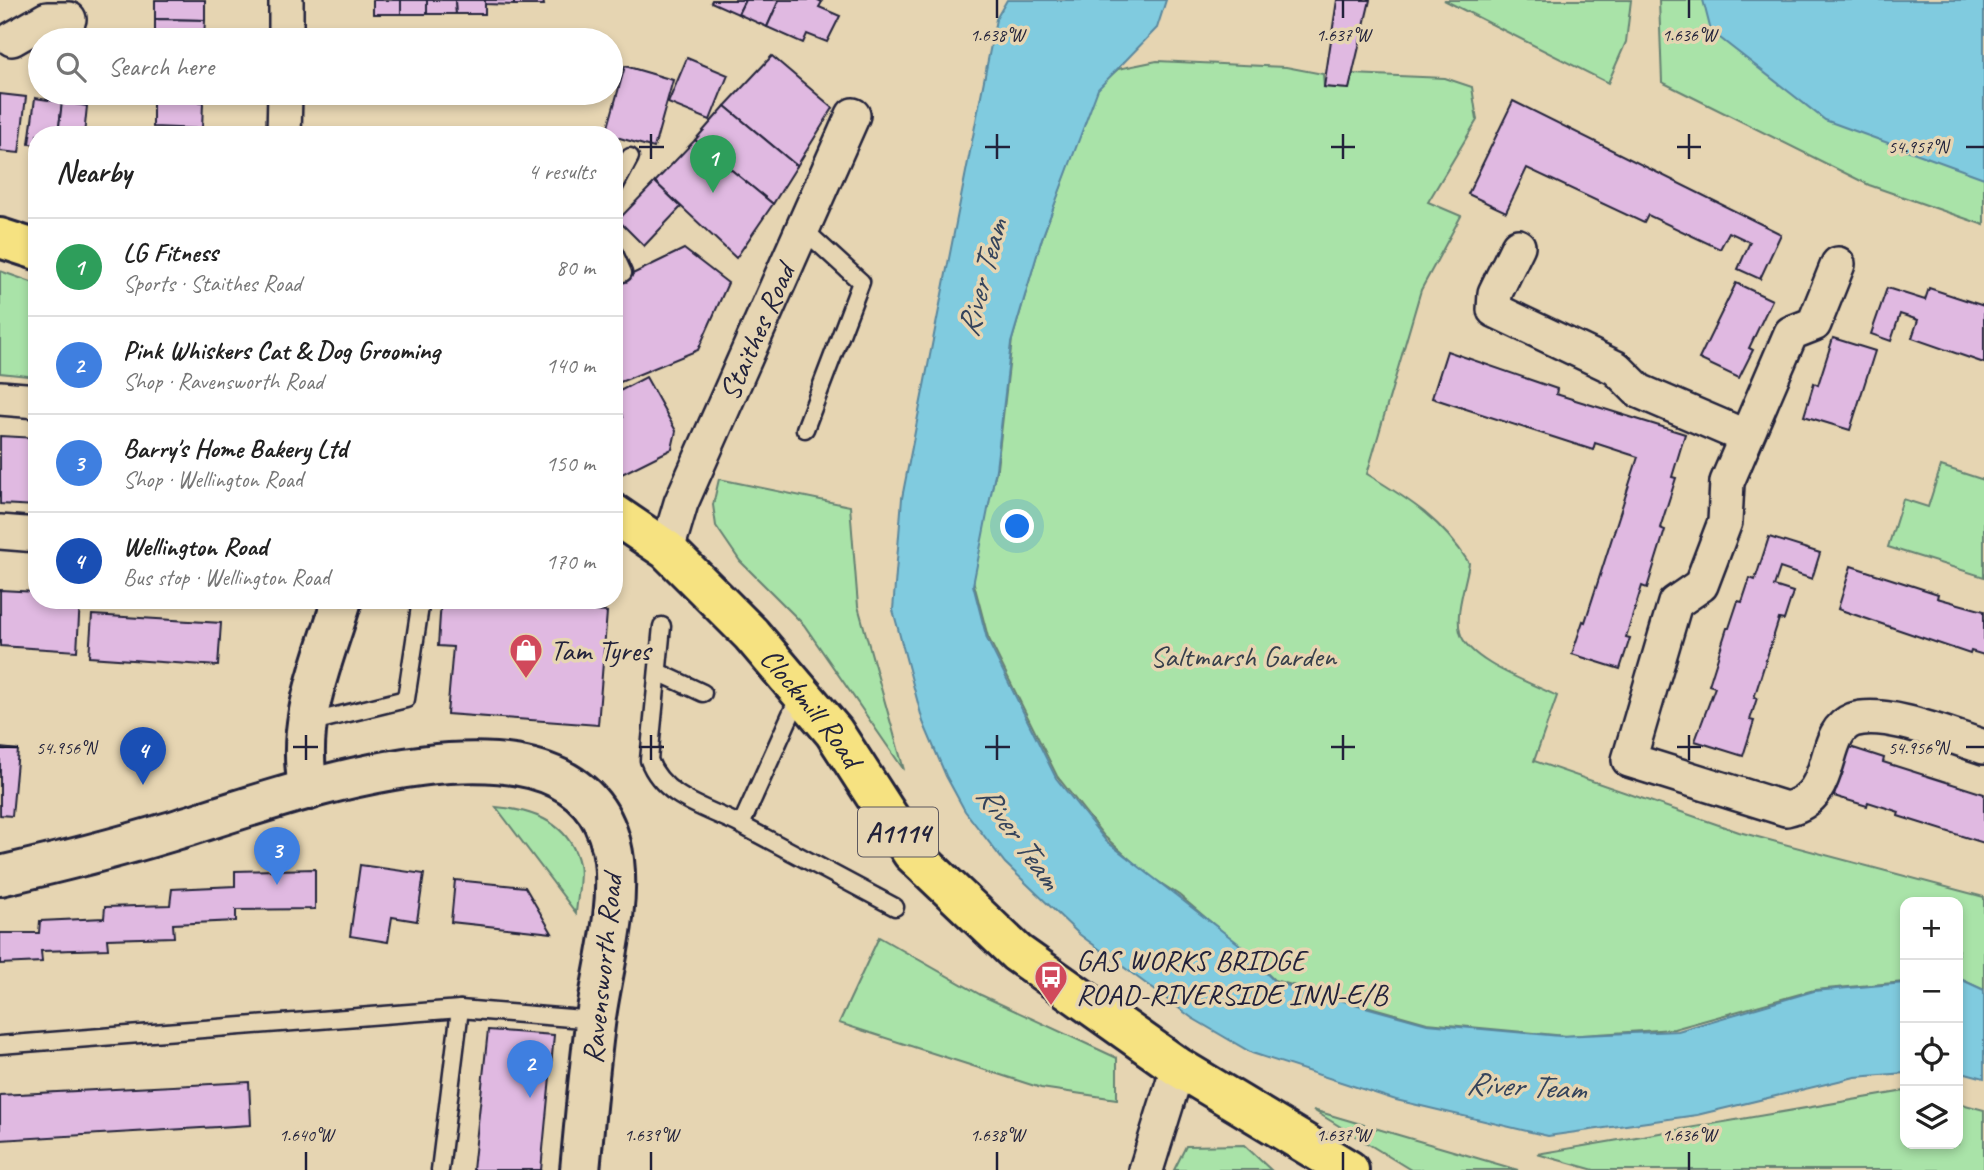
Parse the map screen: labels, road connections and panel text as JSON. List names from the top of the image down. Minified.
{"streets":{"main road":["Clockmill Road","A1114"],"street":["Staithes Road","Ravensworth Road"]},"crossings":[["Staithes Road","Clockmill Road"],["Staithes Road","A1114"],["Clockmill Road","A1114"]],"water":["River Team"],"parks":["Saltmarsh Garden"],"places":{"shop":["Tam Tyres"],"bus stop":["GAS WORKS BRIDGE ROAD-RIVERSIDE INN-E/B"]},"page":{"search":"Search here","heading":["Nearby","4 results"],"pins":["1","4","3","2"],"list":[{"mark":"1","name":"LG Fitness","note":"Sports · Staithes Road","value":"80 m"},{"mark":"2","name":"Pink Whiskers Cat & Dog Grooming","note":"Shop · Ravensworth Road","value":"140 m"},{"mark":"3","name":"Barry's Home Bakery Ltd","note":"Shop · Wellington Road","value":"150 m"},{"mark":"4","name":"Wellington Road","note":"Bus stop · Wellington Road","value":"170 m"}],"map_buttons":["+","−"]},"coordinates":["1.638°W","1.637°W","1.636°W","54.957°N","54.956°N","1.640°W","1.639°W"]}
